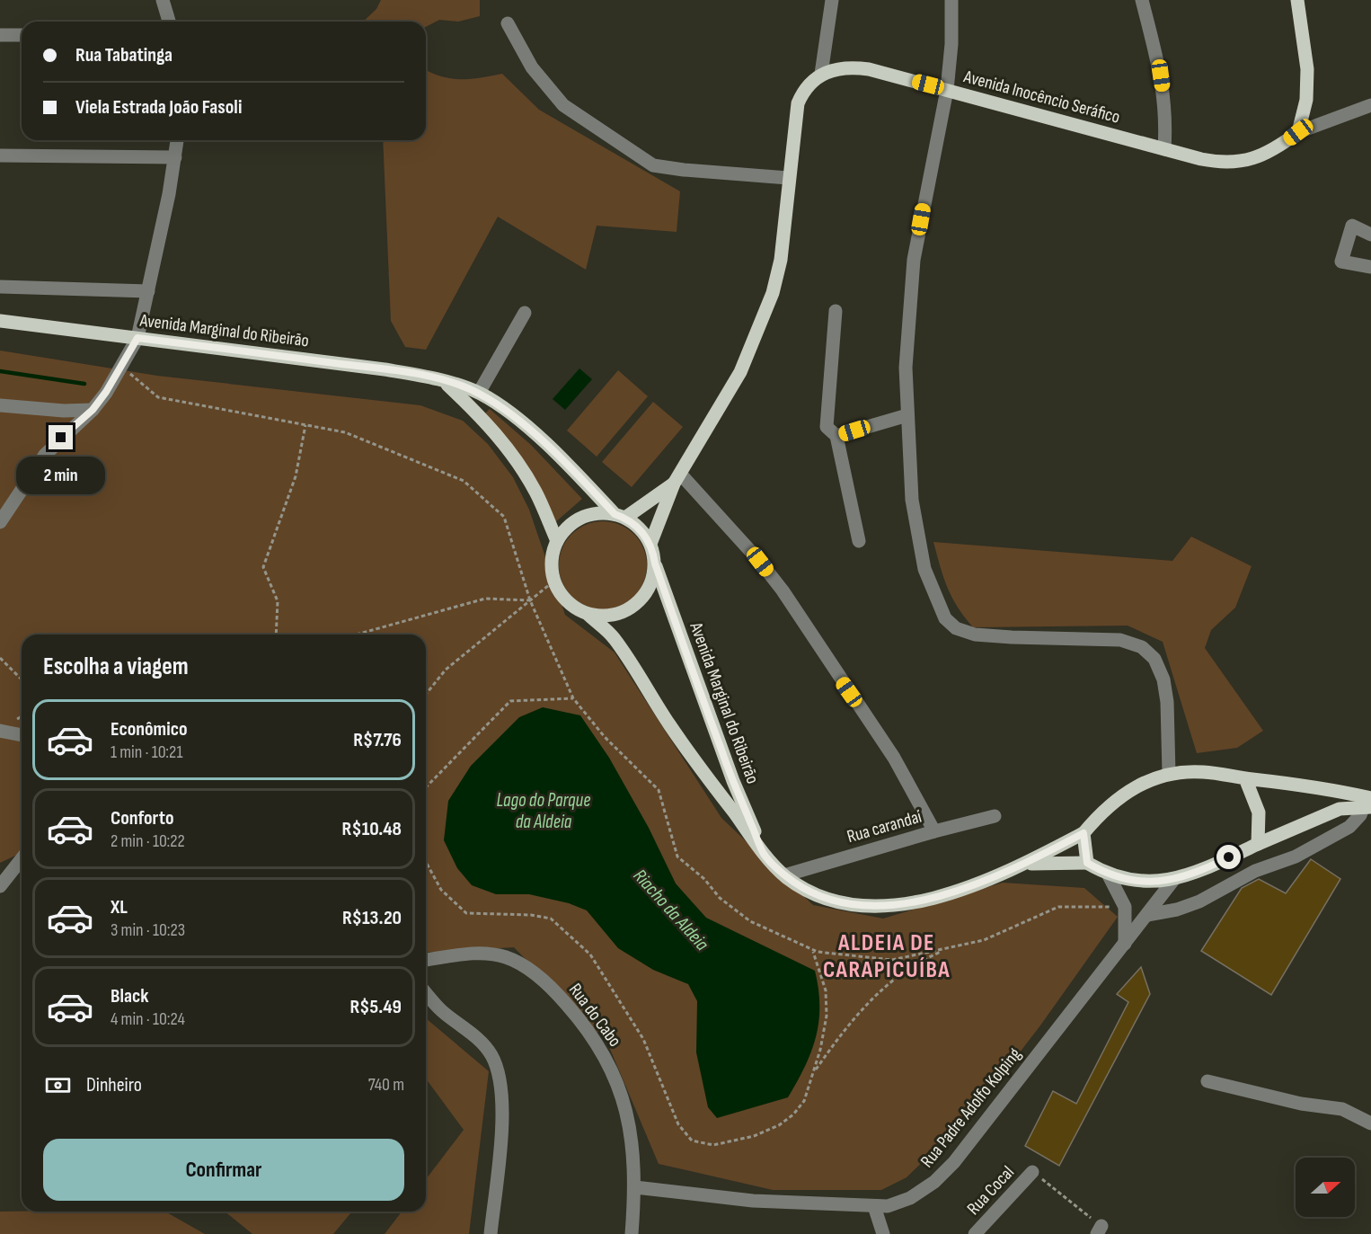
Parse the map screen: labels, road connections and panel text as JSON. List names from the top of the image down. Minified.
{"streets":{"main road":["Avenida Inocêncio Seráfico","Avenida Marginal do Ribeirão"],"street":["Rua carandaí","Rua do Cabo","Rua Padre Adolfo Kolping","Rua Cocal"]},"crossings":[["Avenida Marginal do Ribeirão","Rua carandaí"],["Rua do Cabo","Rua Padre Adolfo Kolping"]],"districts":["ALDEIA DE CARAPICUÍBA"],"water":["Lago do Parque da Aldeia","Riacho da Aldeia"],"north":"right","page":{"banner":["Rua Tabatinga","Viela Estrada João Fasoli"],"bubble":"2 min","heading":"Escolha a viagem","list":[{"name":"Econômico","note":"1 min · 10:21","value":"R$7.76"},{"name":"Conforto","note":"2 min · 10:22","value":"R$10.48"},{"name":"XL","note":"3 min · 10:23","value":"R$13.20"},{"name":"Black","note":"4 min · 10:24","value":"R$5.49"}],"pay":["Dinheiro","740 m"],"buttons":"Confirmar"}}
